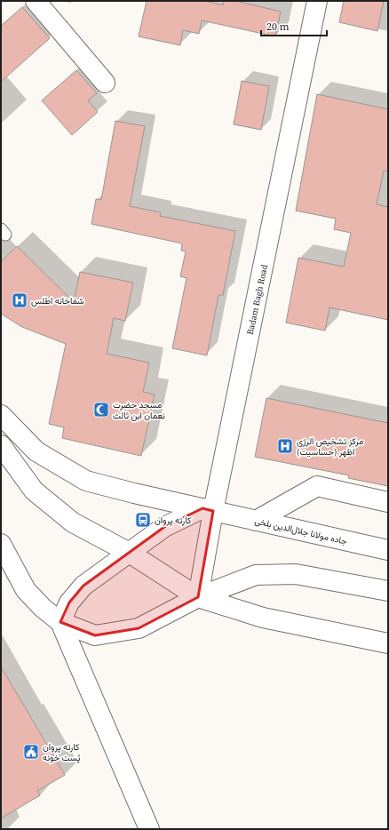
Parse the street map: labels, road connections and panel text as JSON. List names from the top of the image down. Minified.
{"streets":{"main road":["Badam Bagh Road","جاده مولانا جلال‌الدین بلخی"]},"crossings":[["Badam Bagh Road","جاده مولانا جلال‌الدین بلخی"]],"places":{"hospital":["شفاخانه اطلس","مرکز تشخیص الرژی (حساسیت) اظهر"],"mosque":["مسجد حضرت نعمان ابن ثالث"],"bus stop":["کارته پروان"],"public building":["کارته پروان پُست خونه"]},"scale_bar":"20 m"}
